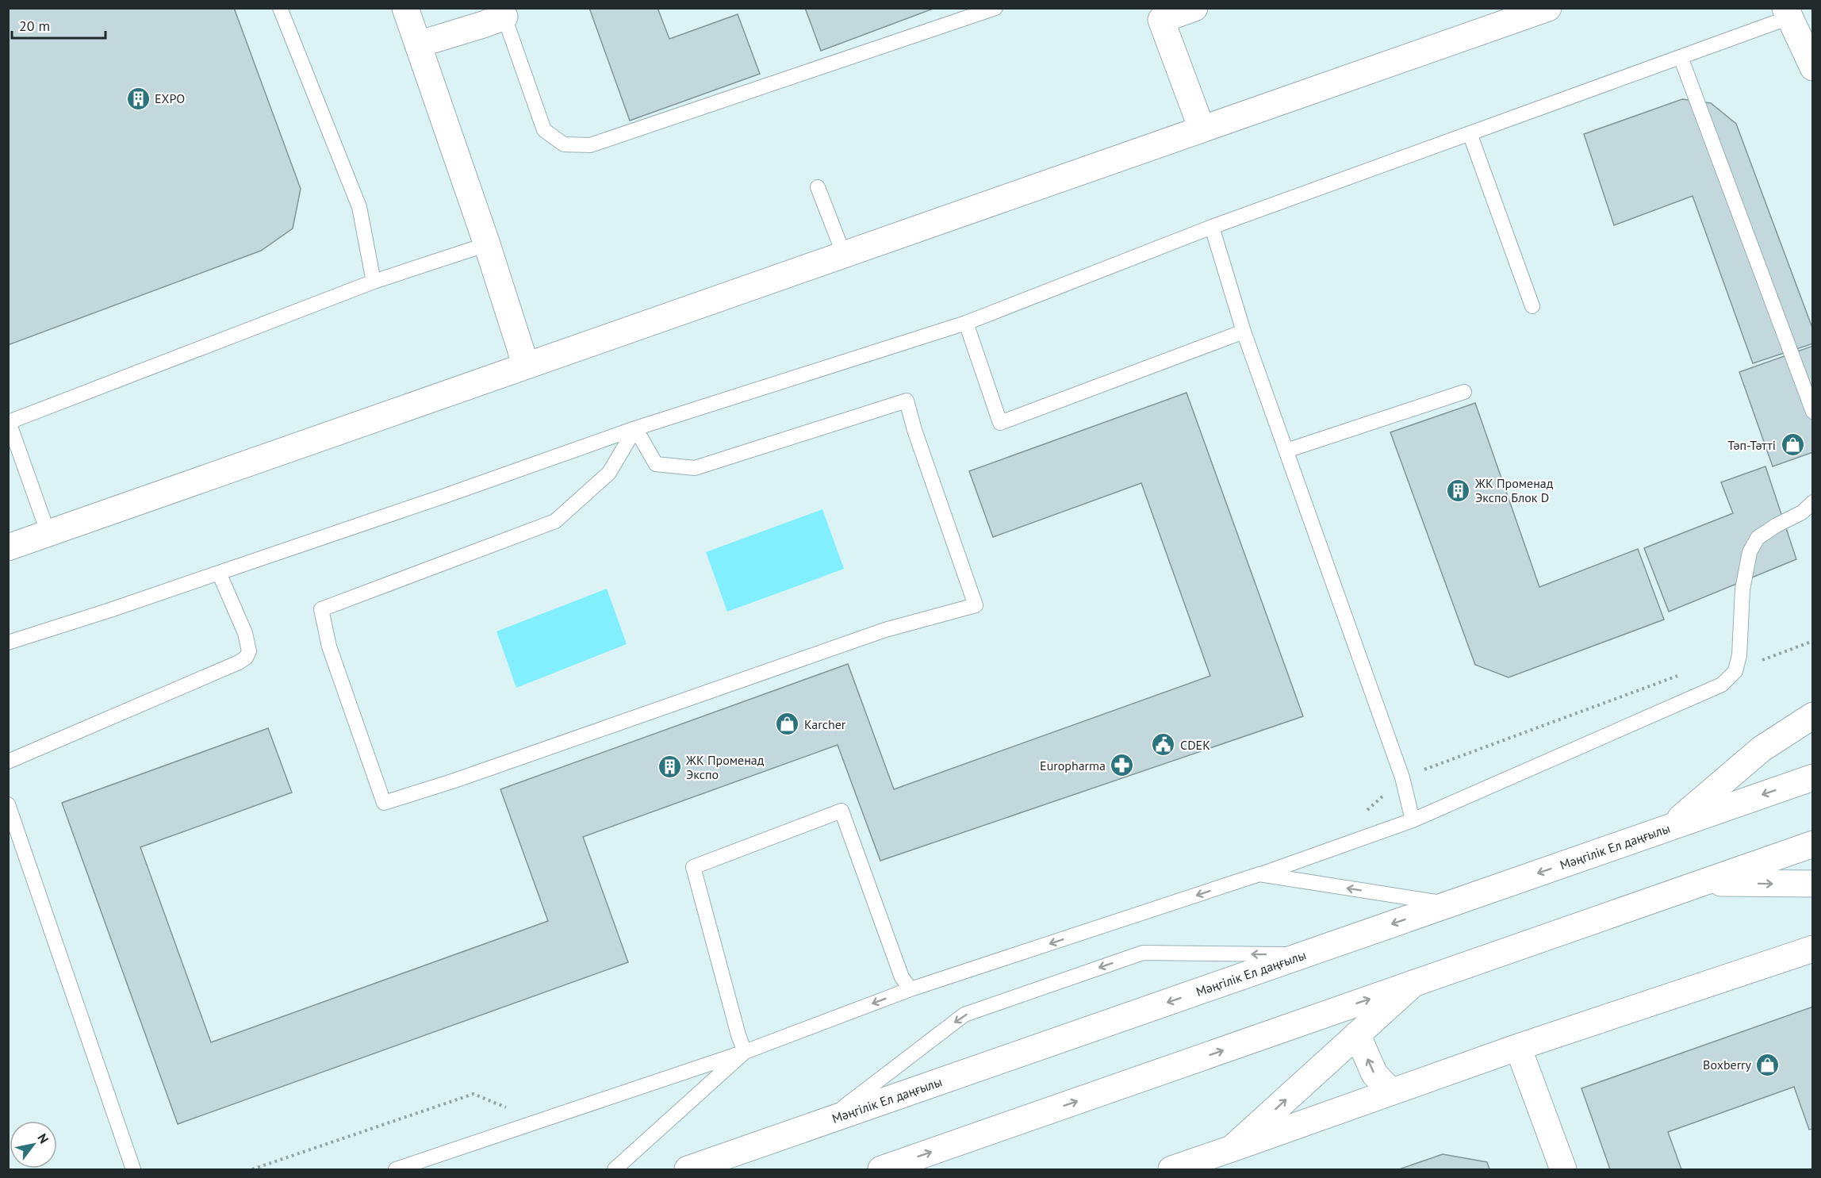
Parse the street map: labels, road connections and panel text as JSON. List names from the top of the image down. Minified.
{"streets":{"street":["Мәңгілік Ел даңғылы"]},"places":{"building":["EXPO","ЖК Променад Экспо Блок D","ЖК Променад Экспо"],"shop":["Тәп-Тәтті","Karcher","Boxberry"],"public building":["CDEK"],"pharmacy":["Europharma"]},"scale_bar":"20 m","north":"top right"}
